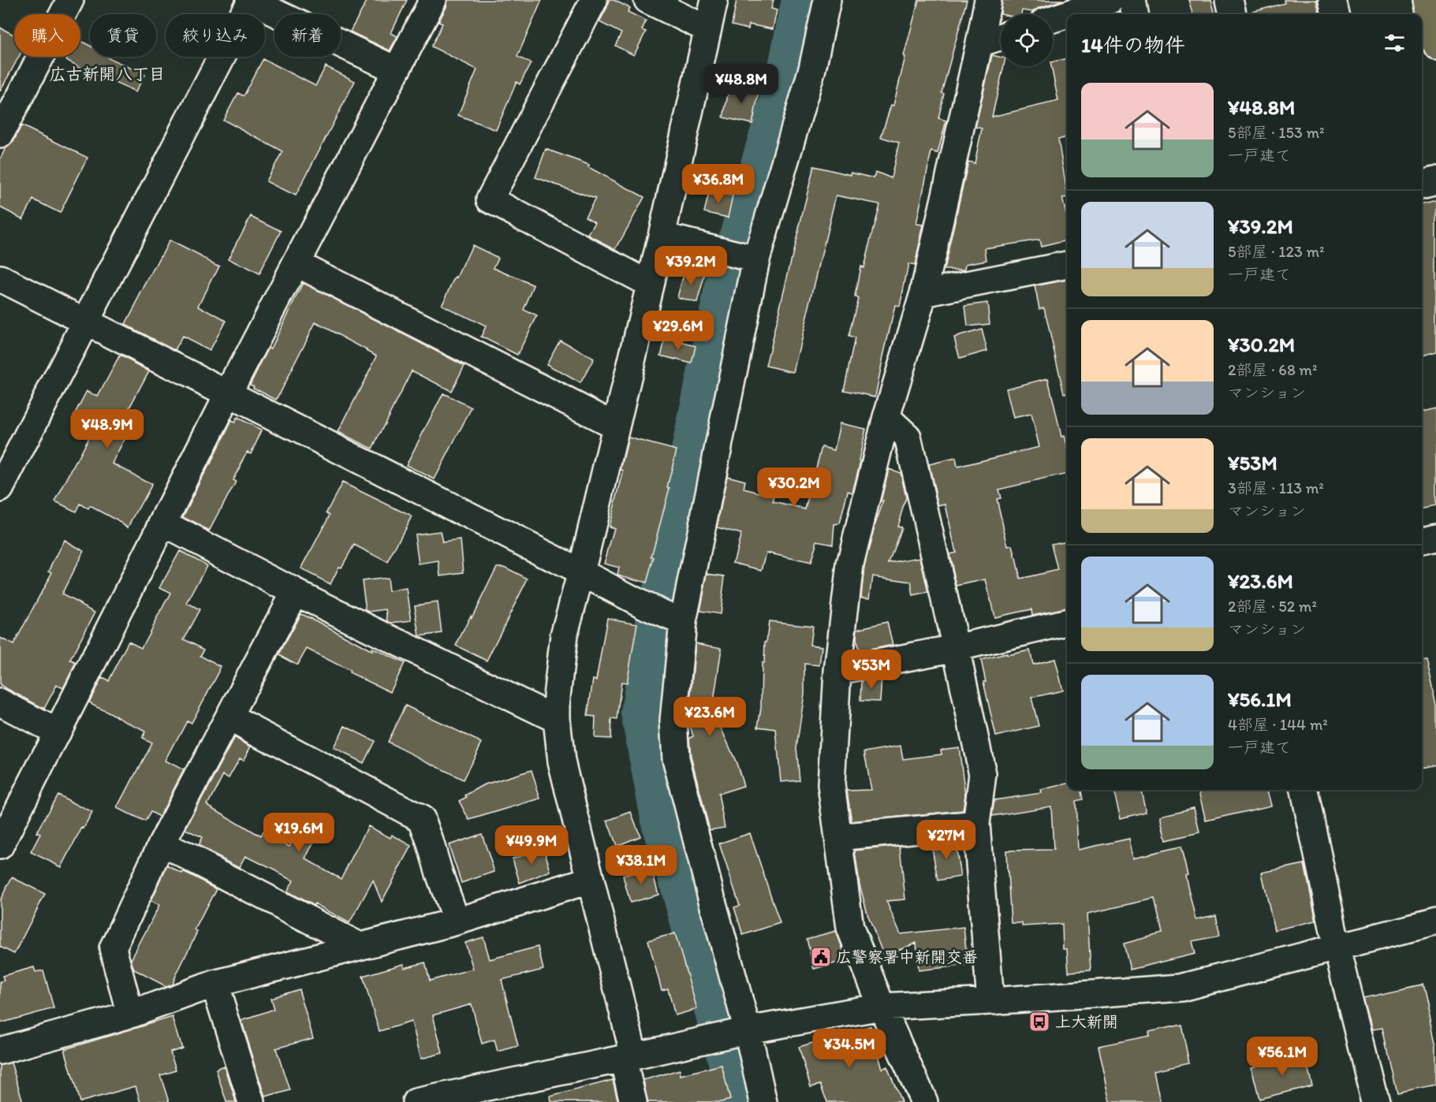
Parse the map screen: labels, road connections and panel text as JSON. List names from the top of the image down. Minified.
{"districts":["広古新開八丁目"],"places":{"public building":["広警察署中新開交番"],"bus stop":["上大新開"]},"page":{"chip":["購入","賃貸","絞り込み","新着"],"heading":"14件の物件","price":["¥48.8M","¥36.8M","¥39.2M","¥29.6M","¥48.9M","¥30.2M","¥53M","¥23.6M","¥19.6M","¥27M","¥49.9M","¥38.1M","¥34.5M","¥56.1M"],"list":[{"name":"¥48.8M","note":"5部屋 · 153 m² · 一戸建て"},{"name":"¥39.2M","note":"5部屋 · 123 m² · 一戸建て"},{"name":"¥30.2M","note":"2部屋 · 68 m² · マンション"},{"name":"¥53M","note":"3部屋 · 113 m² · マンション"},{"name":"¥23.6M","note":"2部屋 · 52 m² · マンション"},{"name":"¥56.1M","note":"4部屋 · 144 m² · 一戸建て"}]}}
